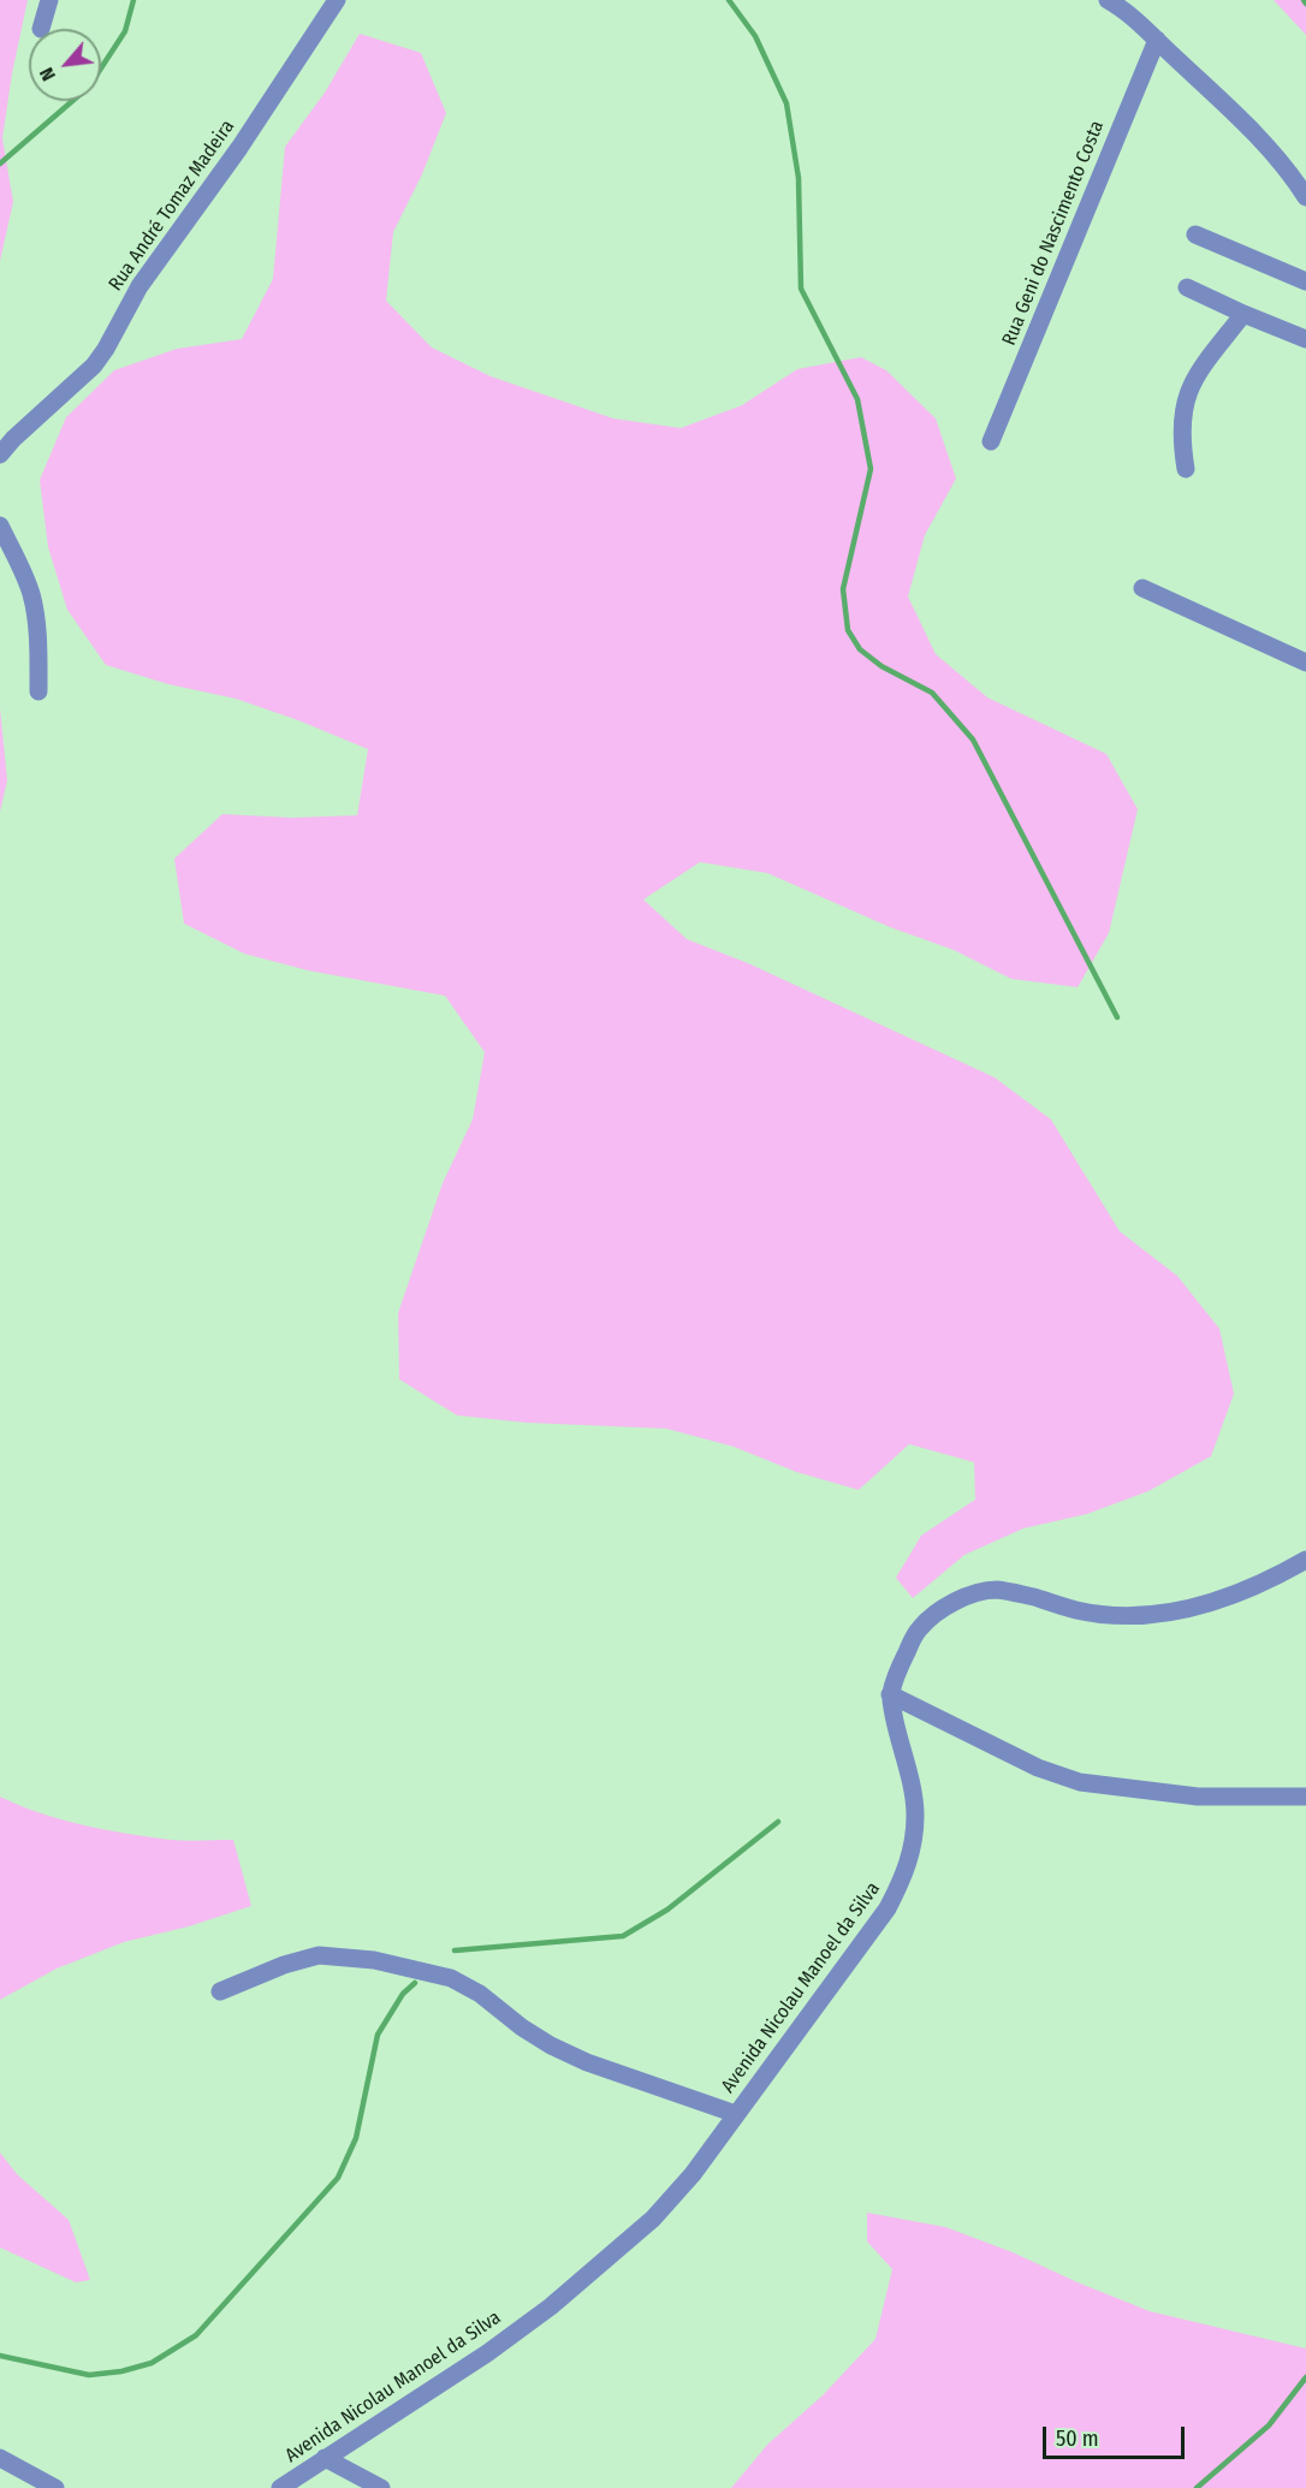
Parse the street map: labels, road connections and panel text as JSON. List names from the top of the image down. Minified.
{"streets":{"street":["Rua André Tomaz Madeira","Rua Geni do Nascimento Costa","Avenida Nicolau Manoel da Silva"]},"scale_bar":"50 m","north":"bottom left"}
